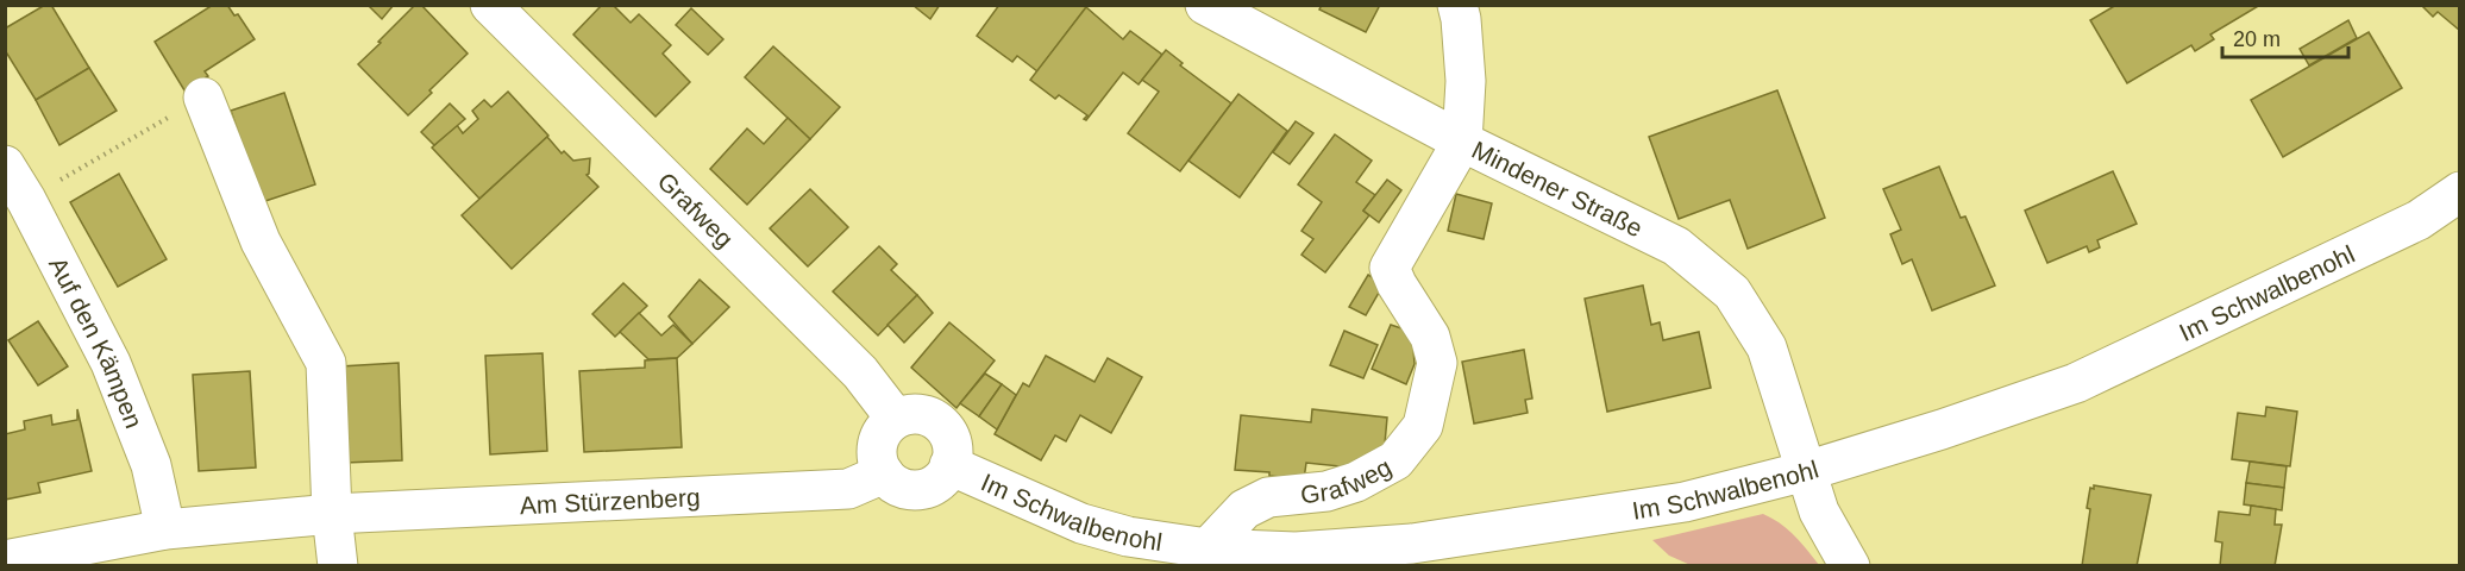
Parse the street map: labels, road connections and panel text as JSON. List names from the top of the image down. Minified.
{"streets":{"street":["Mindener Straße","Grafweg","Im Schwalbenohl","Auf den Kämpen","Am Stürzenberg"]},"crossings":[["Mindener Straße","Grafweg"],["Mindener Straße","Im Schwalbenohl"],["Grafweg","Im Schwalbenohl"],["Grafweg","Am Stürzenberg"],["Im Schwalbenohl","Am Stürzenberg"],["Auf den Kämpen","Am Stürzenberg"]],"scale_bar":"20 m"}
